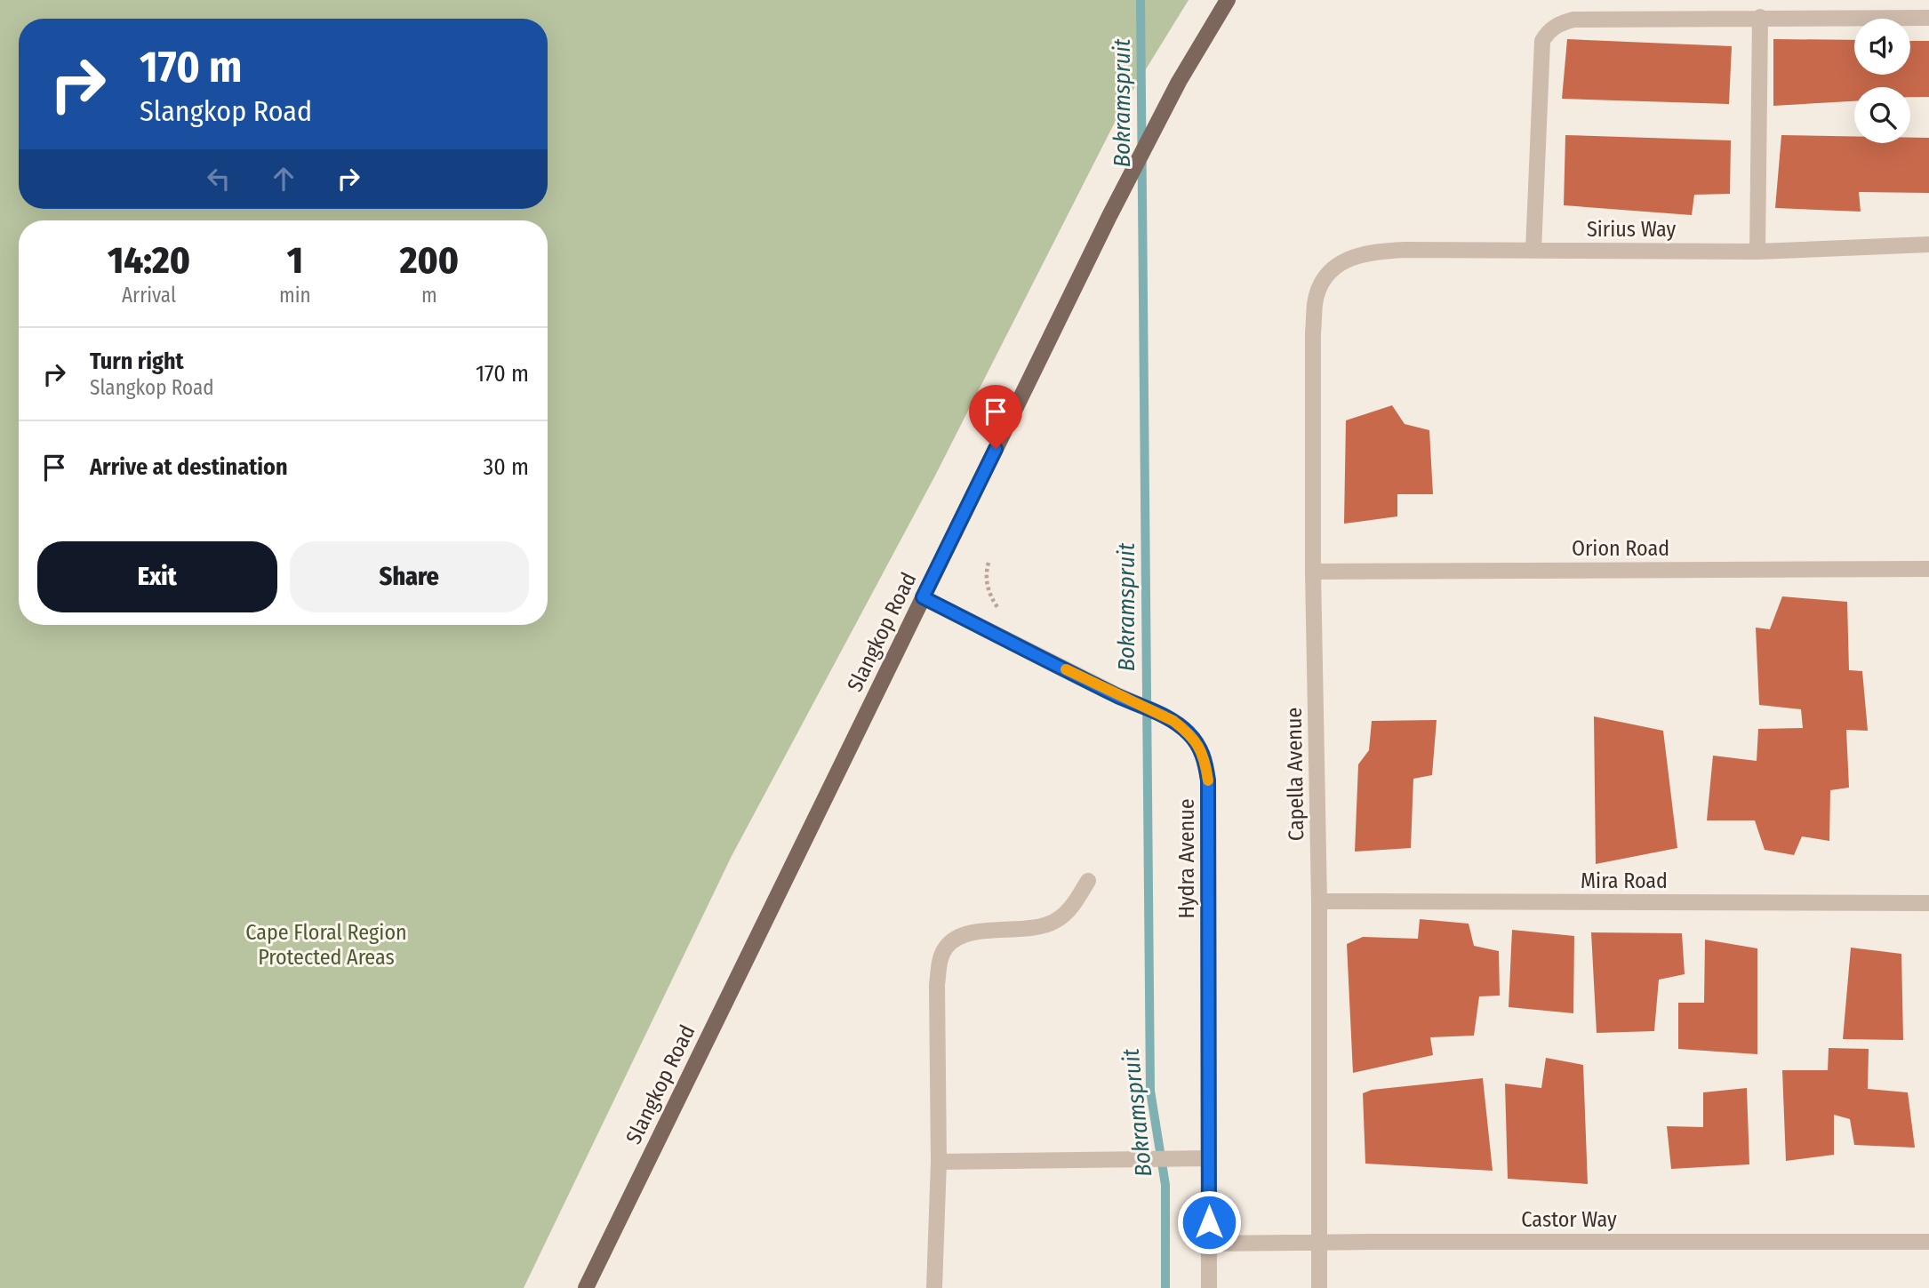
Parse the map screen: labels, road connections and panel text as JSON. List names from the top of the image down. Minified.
{"streets":{"main road":["Slangkop Road"],"street":["Sirius Way","Orion Road","Capella Avenue","Hydra Avenue","Mira Road","Castor Way"]},"crossings":[["Sirius Way","Capella Avenue"],["Orion Road","Capella Avenue"],["Slangkop Road","Hydra Avenue"],["Capella Avenue","Mira Road"],["Capella Avenue","Castor Way"],["Hydra Avenue","Castor Way"]],"water":["Bokramspruit"],"parks":["Cape Floral Region Protected Areas"],"page":{"turn":["170 m","Slangkop Road"],"eta":["14:20","Arrival","1","min","200","m"],"list":[{"name":"Turn right","note":"Slangkop Road","value":"170 m"},{"name":"Arrive at destination","value":"30 m"}],"buttons":["Exit","Share"]}}
